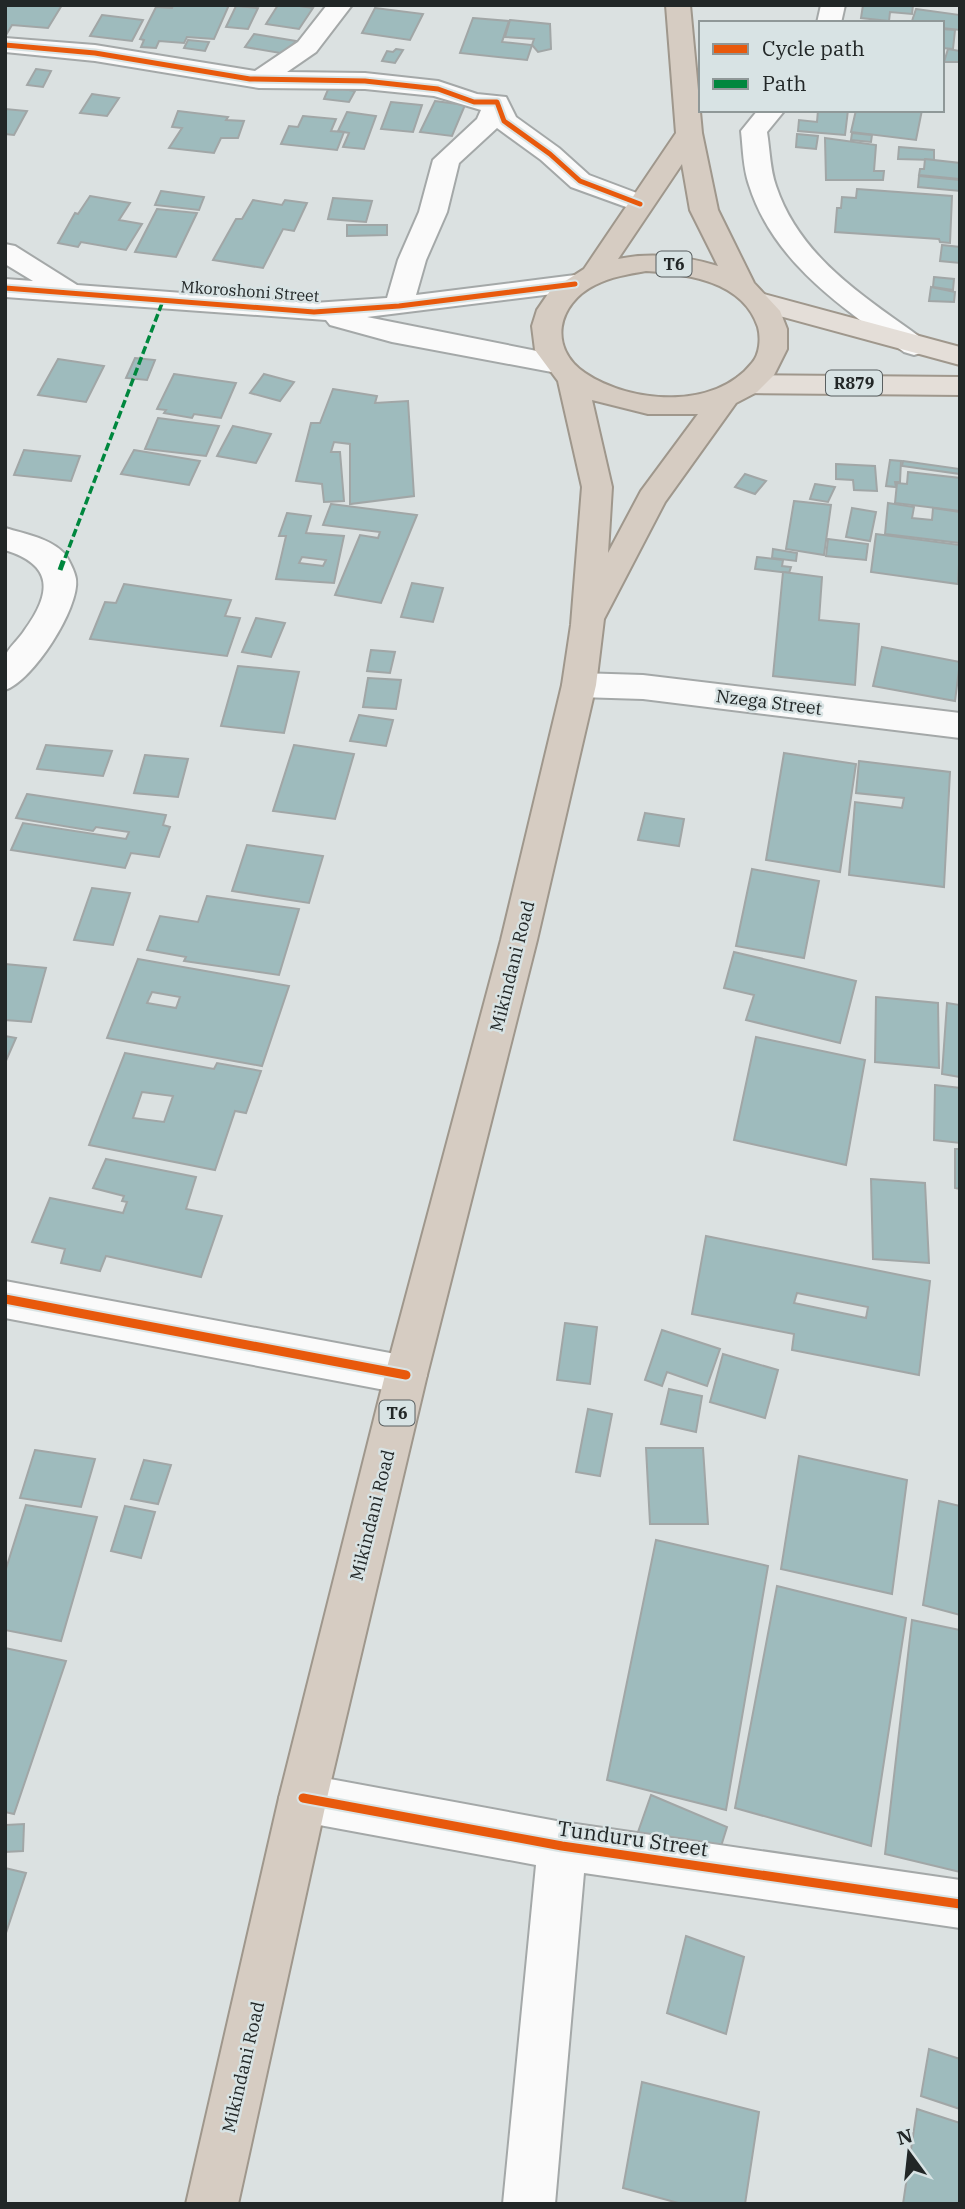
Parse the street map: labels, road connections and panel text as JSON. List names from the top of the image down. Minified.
{"streets":{"highway":["T6","Mikindani Road"],"main road":["R879"],"street":["Mkoroshoni Street","Nzega Street","Tunduru Street"]},"crossings":[["T6","Mkoroshoni Street"],["T6","R879"],["T6","Mikindani Road"],["Mkoroshoni Street","R879"],["Mkoroshoni Street","Mikindani Road"],["R879","Mikindani Road"],["Nzega Street","Mikindani Road"],["Mikindani Road","Tunduru Street"]],"legend":["Cycle path","Path"],"north":"top"}
